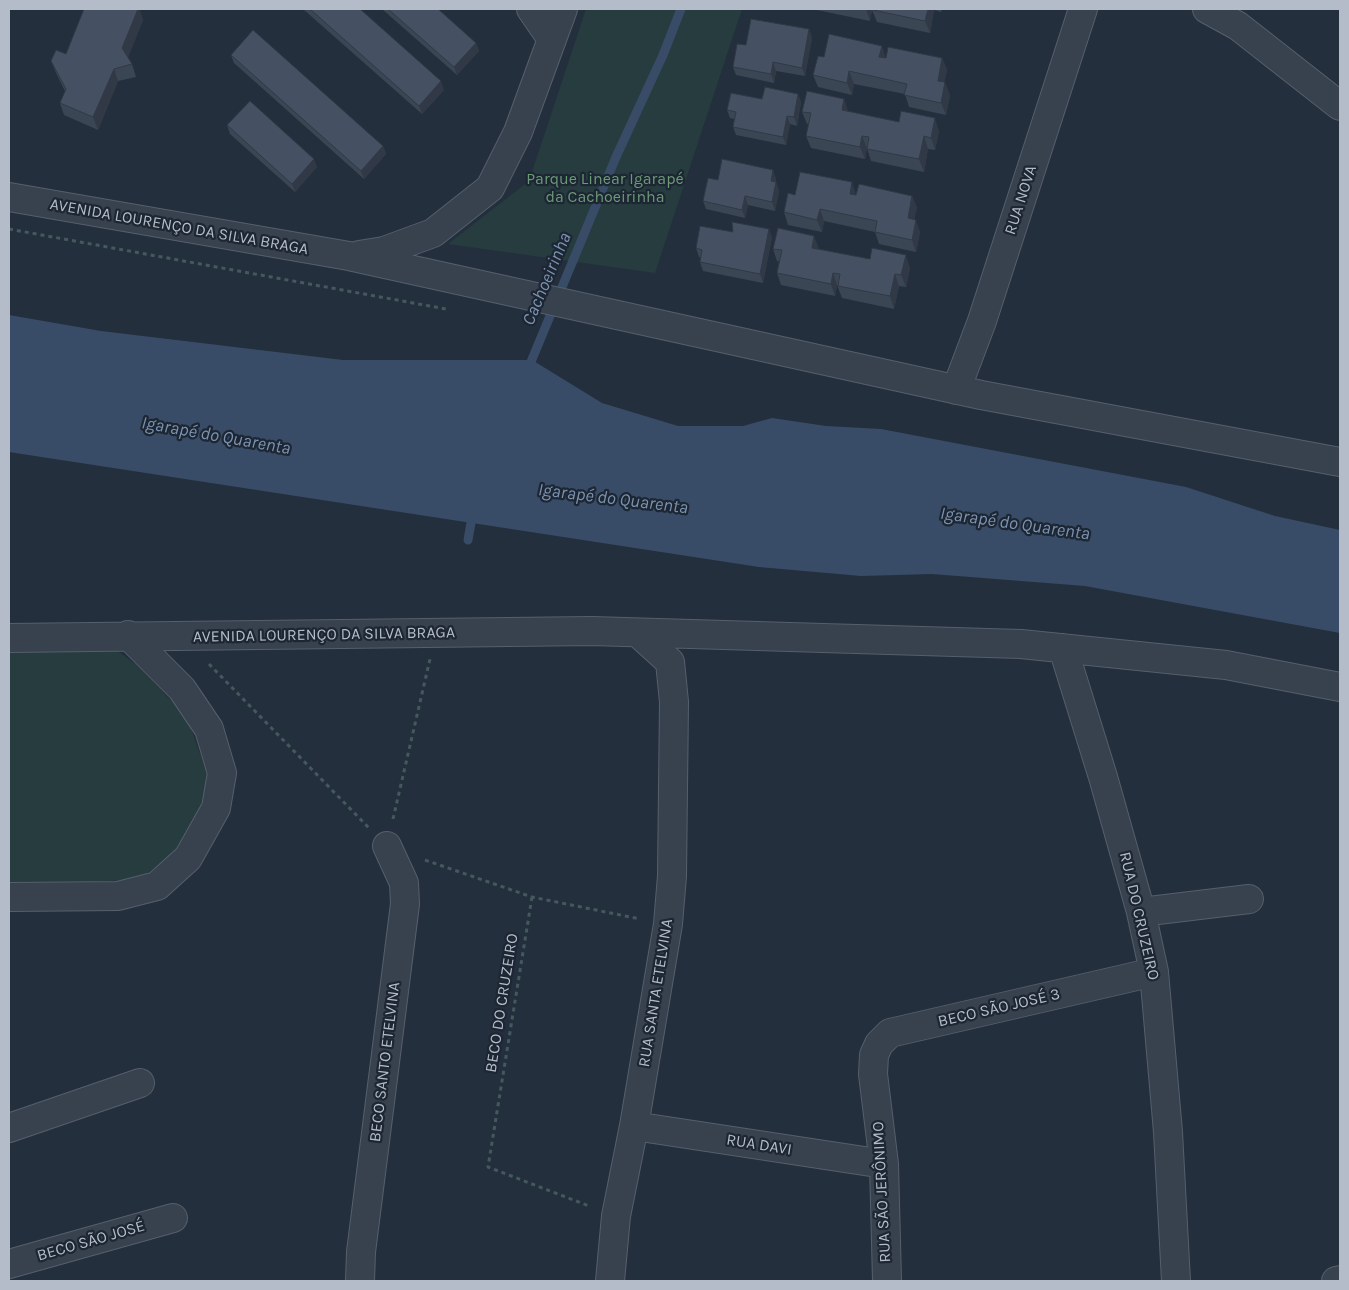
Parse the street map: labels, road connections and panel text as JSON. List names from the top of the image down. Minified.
{"streets":{"street":["RUA NOVA","AVENIDA LOURENÇO DA SILVA BRAGA","RUA DO CRUZEIRO","RUA SANTA ETELVINA","BECO SÃO JOSÉ 3","BECO SANTO ETELVINA","RUA DAVI","RUA SÃO JERÔNIMO","BECO SÃO JOSÉ"],"path":["BECO DO CRUZEIRO"]},"crossings":[["RUA NOVA","AVENIDA LOURENÇO DA SILVA BRAGA"],["AVENIDA LOURENÇO DA SILVA BRAGA","RUA DO CRUZEIRO"],["AVENIDA LOURENÇO DA SILVA BRAGA","RUA SANTA ETELVINA"],["RUA DO CRUZEIRO","BECO SÃO JOSÉ 3"],["RUA SANTA ETELVINA","RUA DAVI"],["BECO SÃO JOSÉ 3","RUA SÃO JERÔNIMO"],["RUA DAVI","RUA SÃO JERÔNIMO"]],"water":["Cachoeirinha","Igarapé do Quarenta"],"parks":["Parque Linear Igarapé da Cachoeirinha"]}
